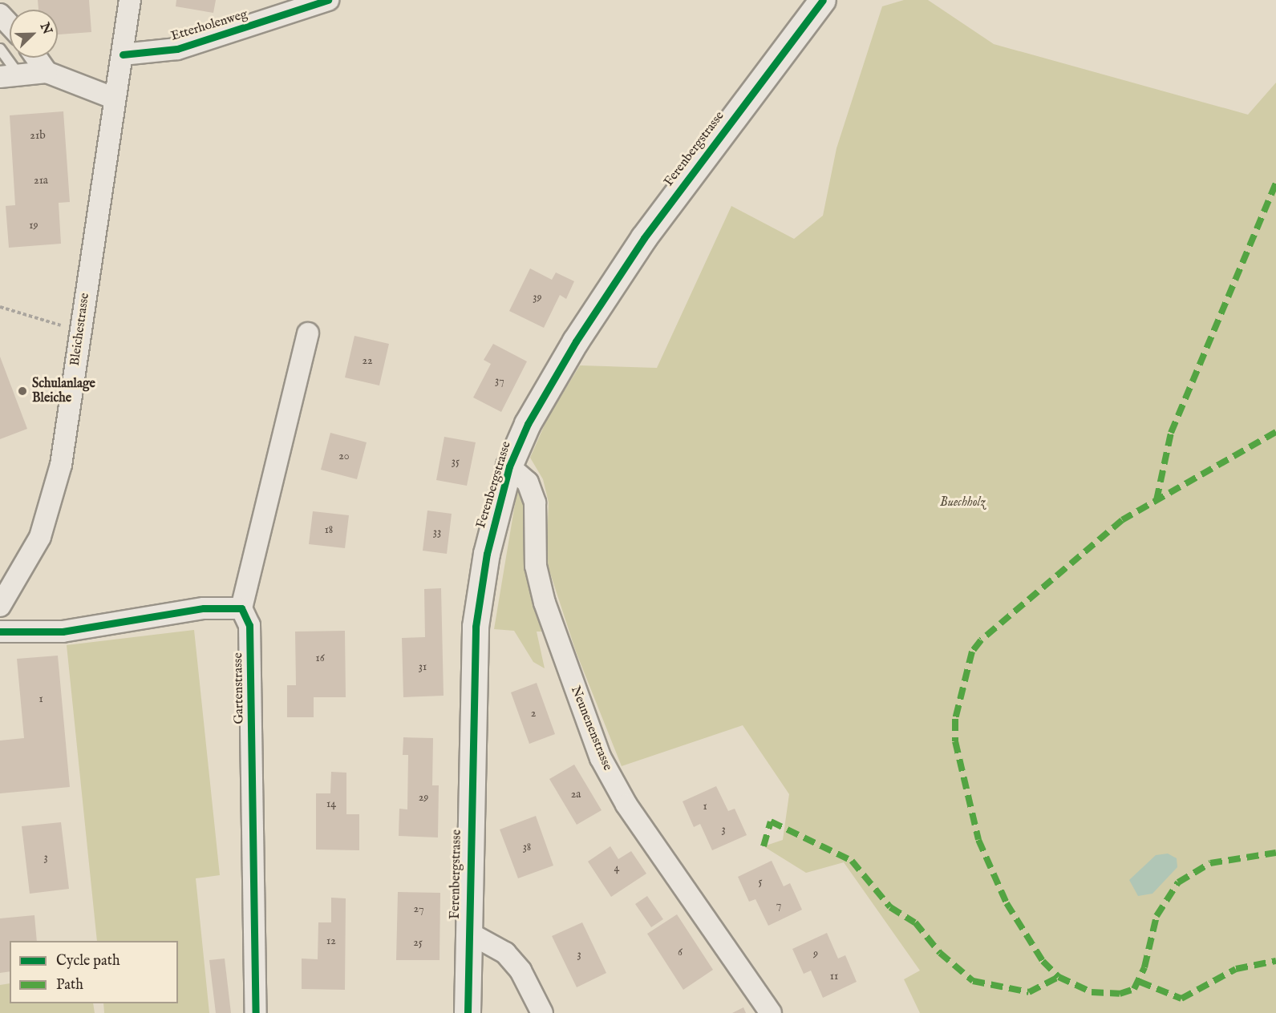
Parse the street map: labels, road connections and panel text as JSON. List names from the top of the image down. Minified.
{"streets":{"street":["Etterholenweg","Ferenbergstrasse","Bleichestrasse","Gartenstrasse","Neunenenstrasse"]},"crossings":[["Etterholenweg","Bleichestrasse"],["Ferenbergstrasse","Neunenenstrasse"]],"parks":["Buechholz"],"places":["Schulanlage Bleiche"],"house_numbers":["21b","21a","19","39","22","37","20","35","18","33","16","31","1","2","2a","29","14","1","3","38","3","4","5","7","27","12","25","6","9","3","11"],"legend":["Cycle path","Path"],"north":"top right"}
